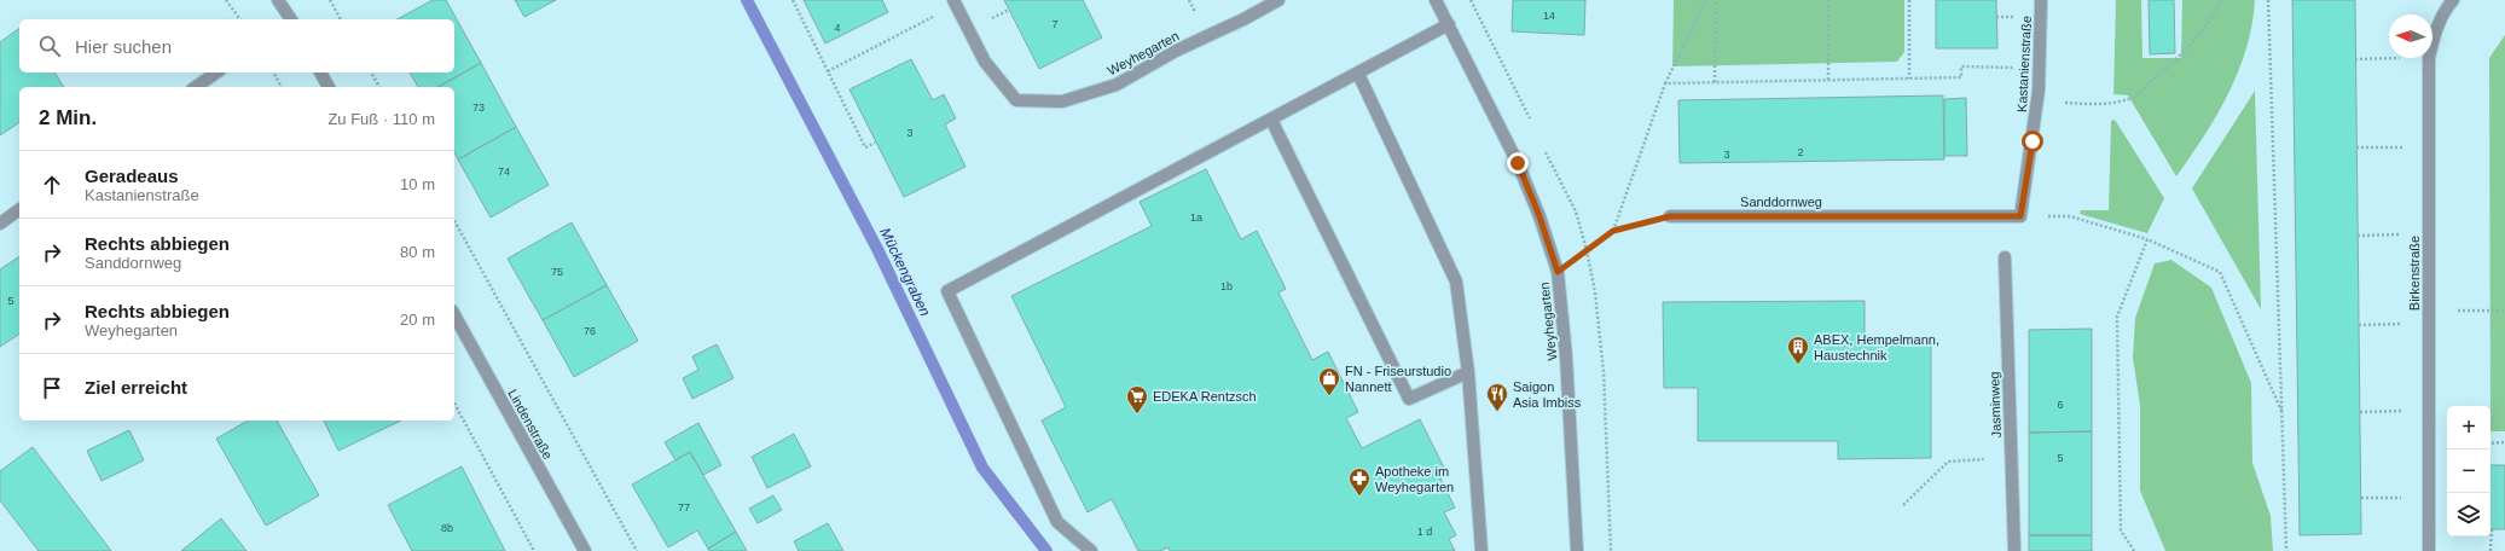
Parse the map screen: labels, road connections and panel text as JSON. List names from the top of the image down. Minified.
{"streets":{"street":["Weyhegarten","Kastanienstraße","Sanddornweg","Birkenstraße","Jasminweg","Lindenstraße"]},"crossings":[["Kastanienstraße","Sanddornweg"]],"water":["Mückengraben"],"places":{"building":["ABEX, Hempelmann, Haustechnik"],"shop":["FN - Friseurstudio Nannett"],"restaurant":["Saigon Asia Imbiss"],"supermarket":["EDEKA Rentzsch"],"pharmacy":["Apotheke im Weyhegarten"]},"house_numbers":["14","7","4","73","3","2","3","74","1a","75","1b","5","76","6","5","77","8b","1 d"],"north":"left","page":{"search":"Hier suchen","heading":["2 Min.","Zu Fuß · 110 m"],"list":[["Geradeaus","Kastanienstraße","10 m"],["Rechts abbiegen","Sanddornweg","80 m"],["Rechts abbiegen","Weyhegarten","20 m"],"Ziel erreicht"],"map_buttons":["+","−"]}}
